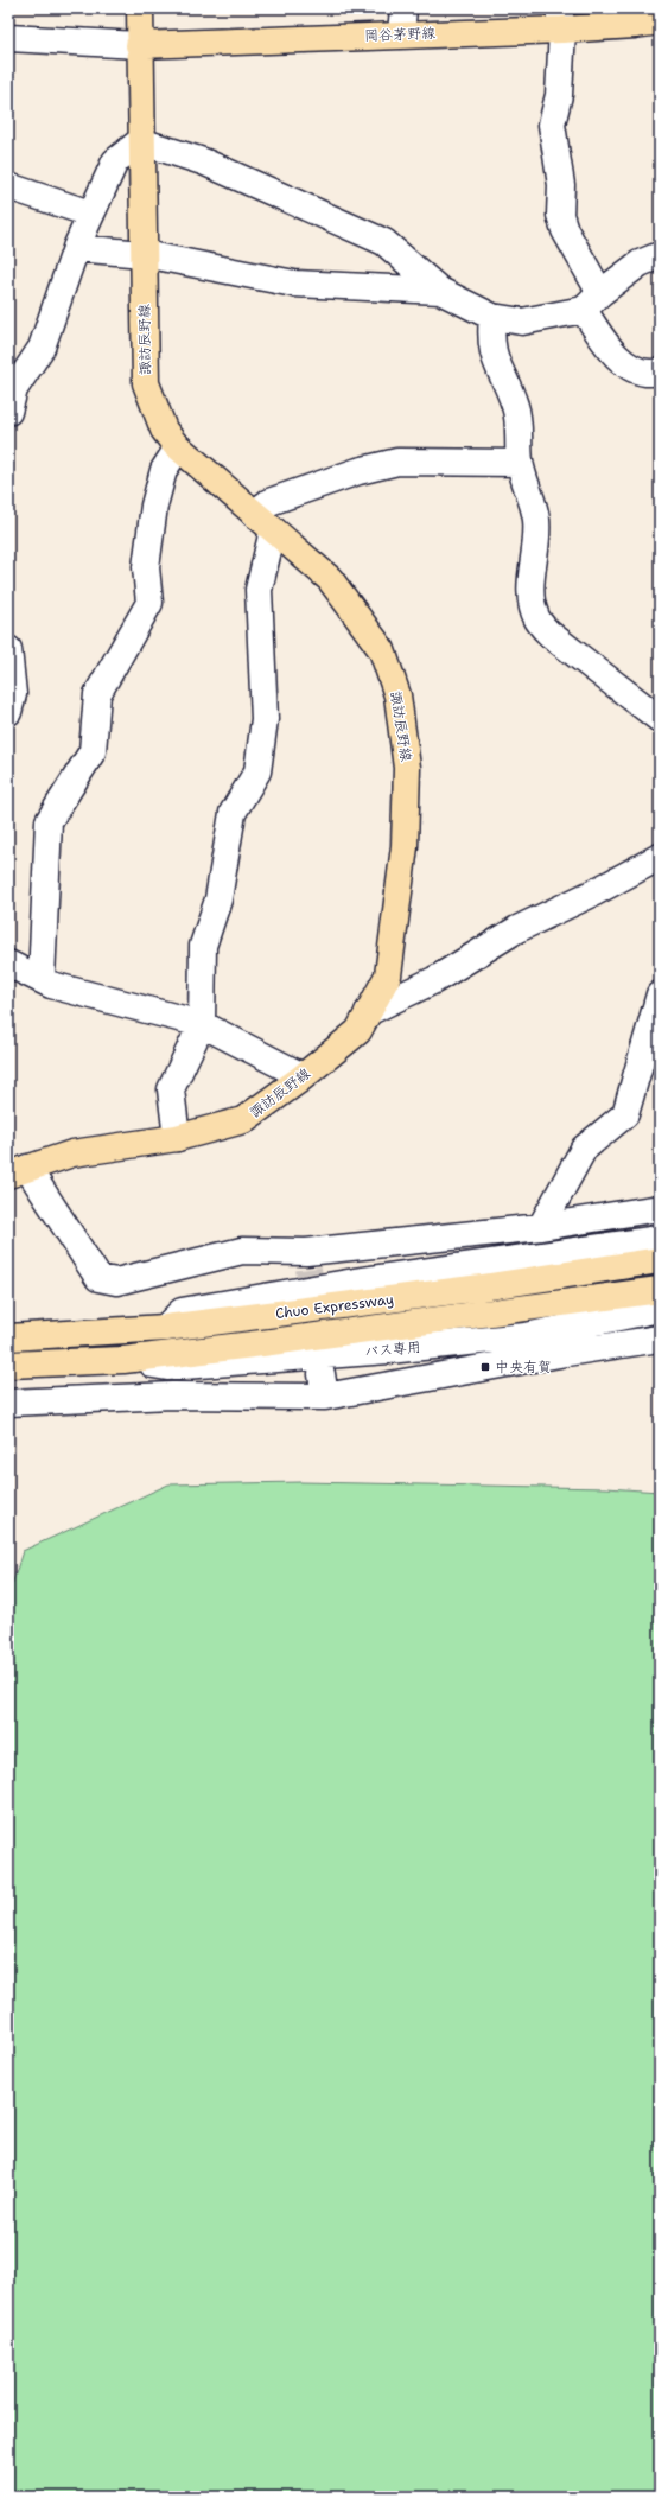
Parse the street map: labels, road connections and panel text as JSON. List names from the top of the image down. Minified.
{"streets":{"main road":["岡谷茅野線","諏訪辰野線","Chuo Expressway"],"street":["バス専用"]},"crossings":[["岡谷茅野線","諏訪辰野線"],["Chuo Expressway","バス専用"]],"places":{"transit":["中央有賀"]}}
